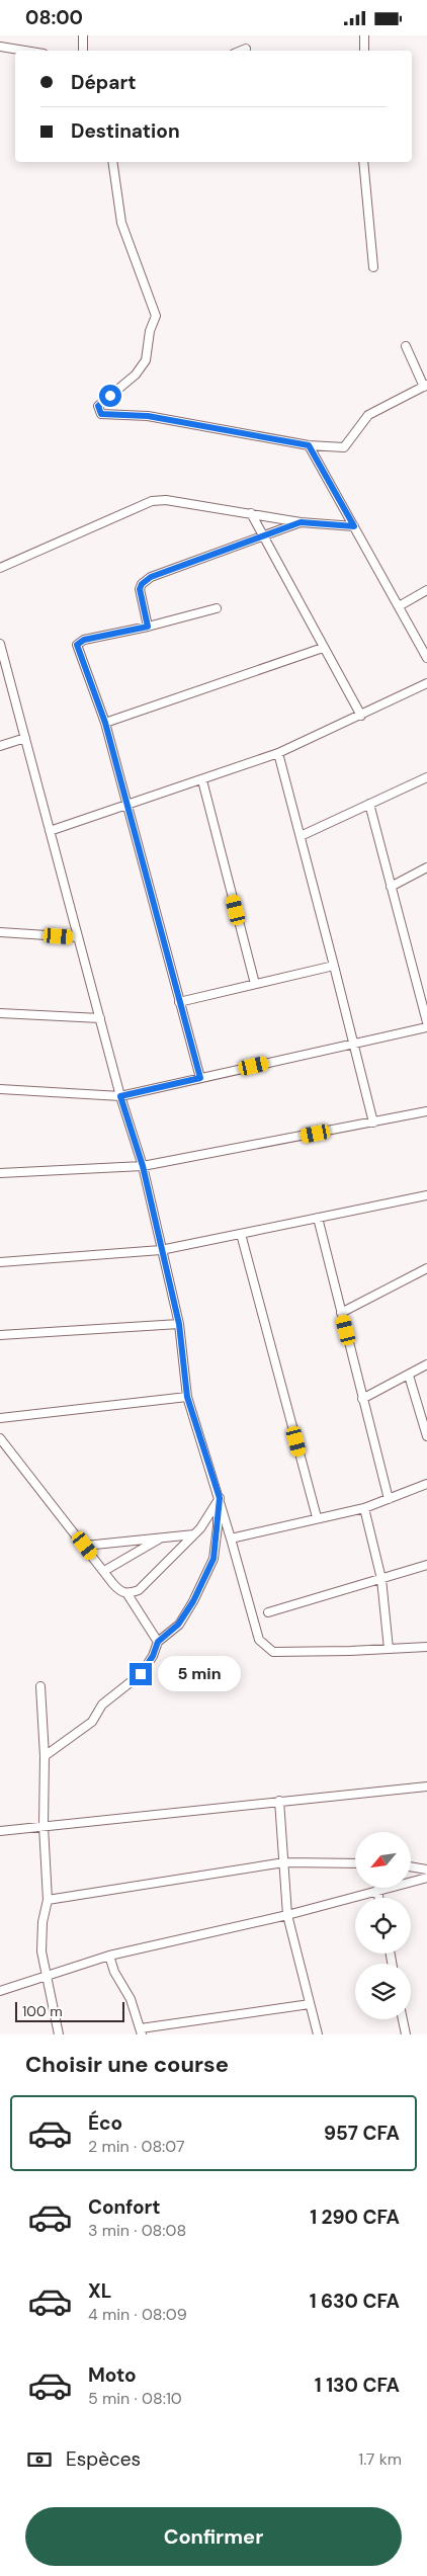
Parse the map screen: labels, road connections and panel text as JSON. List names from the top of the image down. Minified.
{"scale_bar":"100 m","north":"bottom left","page":{"status":"08:00","banner":["Départ","Destination"],"bubble":"5 min","scale":"100 m","heading":"Choisir une course","list":[{"name":"Éco","note":"2 min · 08:07","value":"957 CFA"},{"name":"Confort","note":"3 min · 08:08","value":"1 290 CFA"},{"name":"XL","note":"4 min · 08:09","value":"1 630 CFA"},{"name":"Moto","note":"5 min · 08:10","value":"1 130 CFA"}],"pay":["Espèces","1.7 km"],"buttons":"Confirmer"}}
